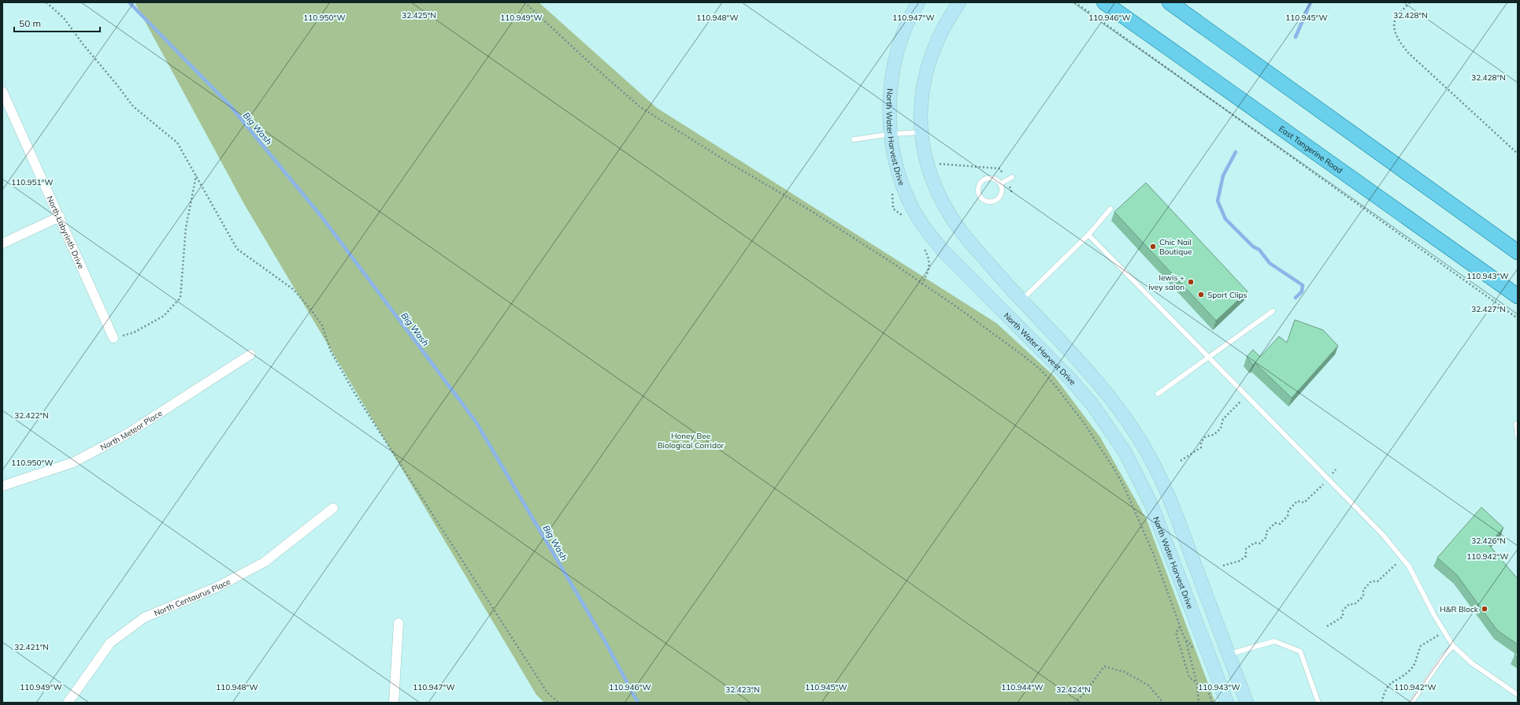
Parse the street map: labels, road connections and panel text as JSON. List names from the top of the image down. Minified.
{"streets":{"main road":["East Tangerine Road"],"street":["North Water Harvest Drive","North Labyrinth Drive","North Meteor Place","North Centaurus Place"]},"water":["Big Wash"],"parks":["Honey Bee Biological Corridor"],"places":["Chic Nail Boutique","lewis + ivey salon","Sport Clips","H&R Block"],"scale_bar":"50 m","coordinates":["32.425°N","32.428°N","110.950°W","110.949°W","110.948°W","110.947°W","110.946°W","110.945°W","110.951°W","110.943°W","32.427°N","32.422°N","32.426°N","110.942°W","32.421°N","110.944°W","32.423°N","32.424°N"]}
